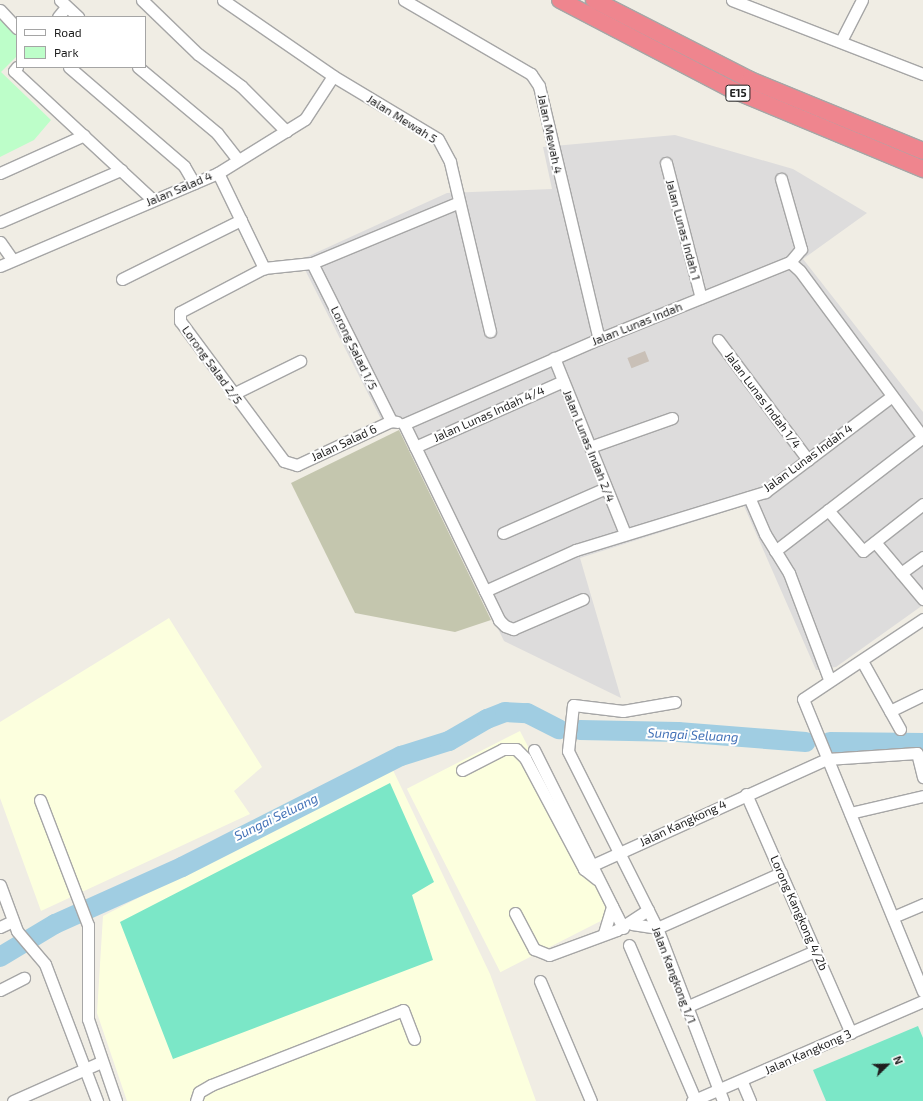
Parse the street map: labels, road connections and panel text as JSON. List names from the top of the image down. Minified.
{"streets":{"highway":["E15"],"street":["Jalan Mewah 5","Jalan Mewah 4","Jalan Salad 4","Jalan Lunas Indah 1","Jalan Lunas Indah","Lorong Salad 1/5","Lorong Salad 2/5","Jalan Lunas Indah 1/4","Jalan Lunas Indah 4/4","Jalan Salad 6","Jalan Lunas Indah 2/4","Jalan Lunas Indah 4","Jalan Kangkong 4","Lorong Kangkong 4/2b","Jalan Kangkong 1/1","Jalan Kangkong 3"]},"crossings":[["Jalan Mewah 5","Jalan Salad 4"],["Jalan Mewah 5","Lorong Salad 2/5"],["Jalan Mewah 4","Jalan Lunas Indah"],["Jalan Lunas Indah 1","Jalan Lunas Indah"],["Jalan Lunas Indah","Jalan Lunas Indah 2/4"],["Lorong Salad 1/5","Lorong Salad 2/5"],["Lorong Salad 1/5","Jalan Salad 6"],["Lorong Salad 2/5","Jalan Salad 6"],["Jalan Lunas Indah 1/4","Jalan Lunas Indah 4"],["Jalan Lunas Indah 4/4","Jalan Lunas Indah 2/4"],["Jalan Lunas Indah 2/4","Jalan Lunas Indah 4"],["Jalan Kangkong 4","Lorong Kangkong 4/2b"],["Jalan Kangkong 4","Jalan Kangkong 1/1"],["Lorong Kangkong 4/2b","Jalan Kangkong 3"],["Jalan Kangkong 1/1","Jalan Kangkong 3"]],"water":["Sungai Seluang"],"legend":["Road","Park"],"north":"top right"}
